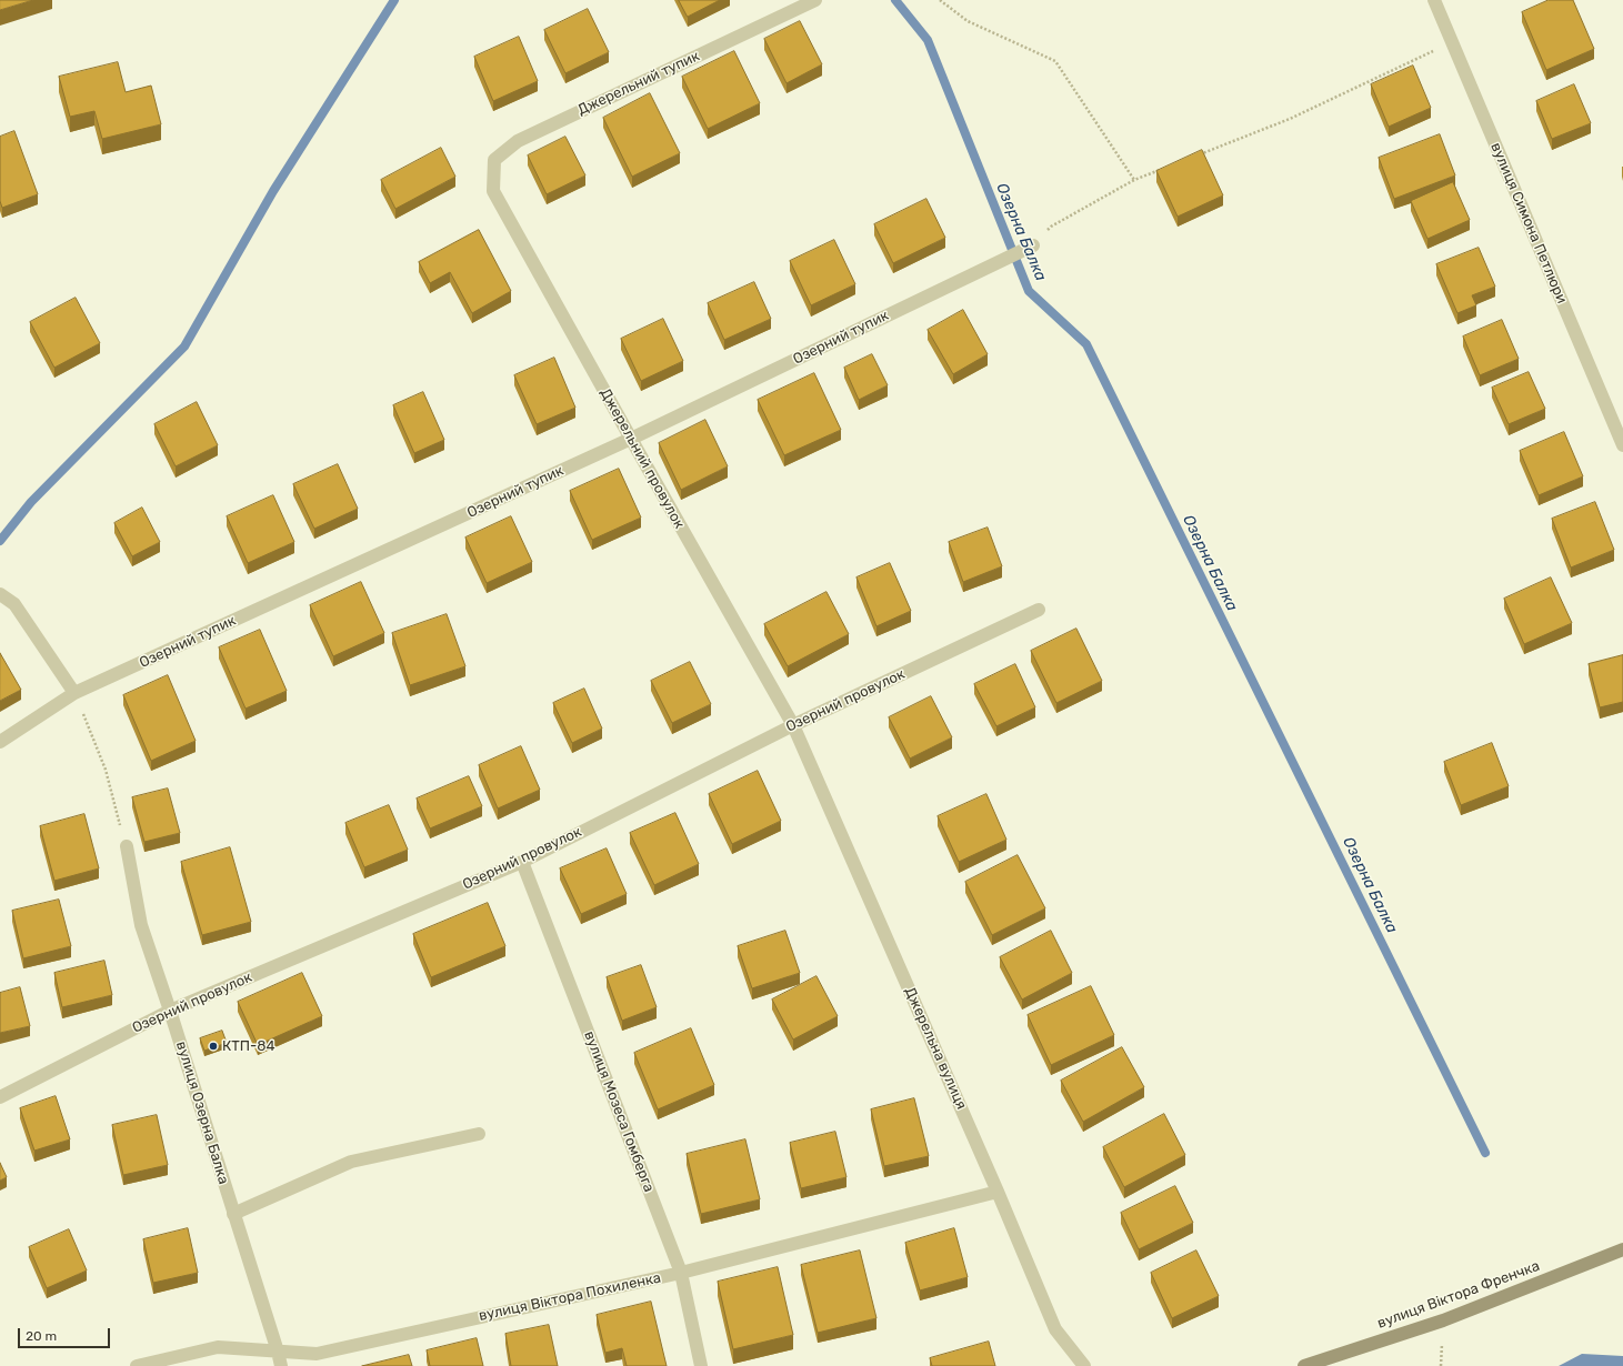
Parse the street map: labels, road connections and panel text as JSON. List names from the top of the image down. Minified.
{"streets":{"street":["Джерельний тупик","вулиця Симона Петлюри","Озерний тупик","Джерельний провулок","Озерний провулок","Джерельна вулиця","вулиця Мозеса Гомберга","вулиця Озерна Балка","вулиця Віктора Френчка","вулиця Віктора Похиленка"]},"crossings":[["Джерельний тупик","Джерельний провулок"],["Озерний тупик","Джерельний провулок"],["Джерельний провулок","Озерний провулок"],["Джерельний провулок","Джерельна вулиця"],["Озерний провулок","Джерельна вулиця"],["Озерний провулок","вулиця Мозеса Гомберга"],["Озерний провулок","вулиця Озерна Балка"],["Джерельна вулиця","вулиця Віктора Похиленка"],["вулиця Мозеса Гомберга","вулиця Віктора Похиленка"],["вулиця Озерна Балка","вулиця Віктора Похиленка"]],"water":["Озерна Балка"],"places":["КТП-84"],"scale_bar":"20 m"}
